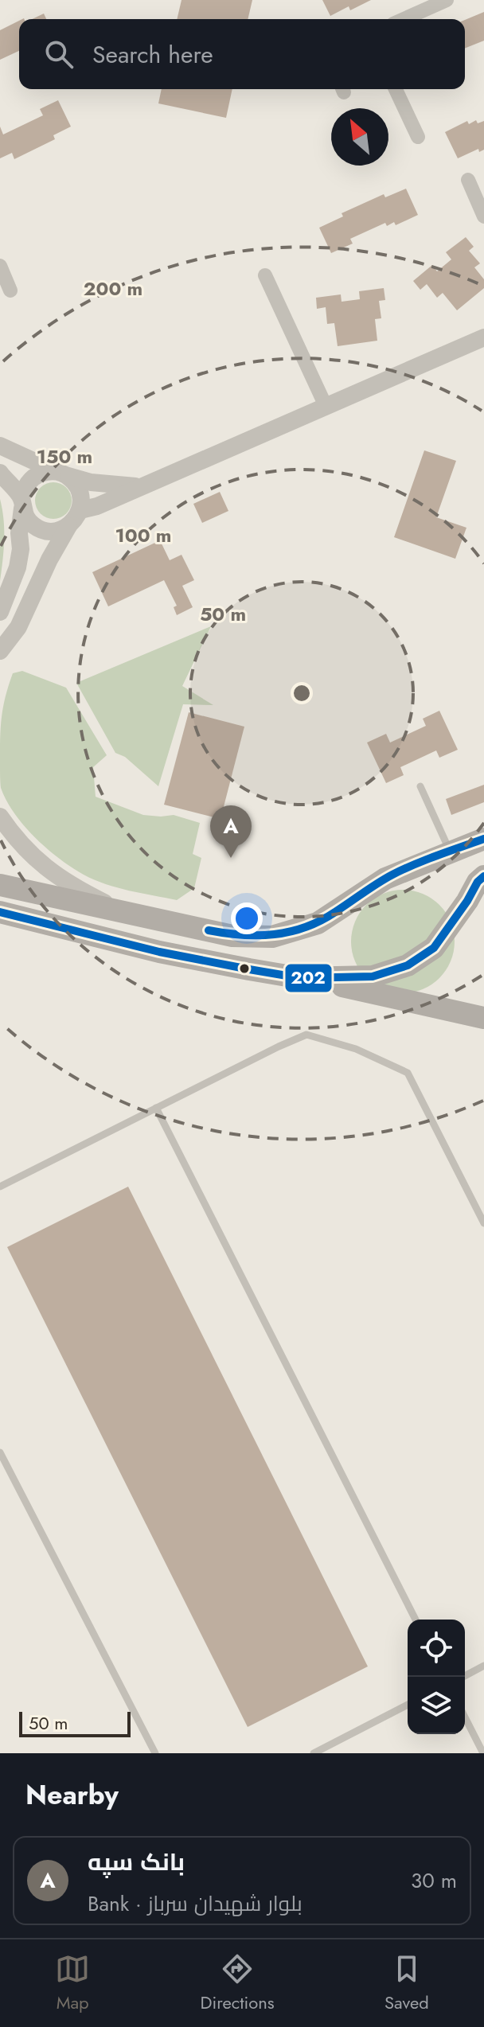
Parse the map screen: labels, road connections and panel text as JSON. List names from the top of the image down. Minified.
{"lines":["transit line 202"],"scale_bar":"50 m","north":"top left","page":{"search":"Search here","pins":"A","scale":"50 m","heading":"Nearby","list":[{"mark":"A","name":"بانک سپه","note":"Bank · بلوار شهیدان سرباز","value":"30 m"}],"nav":["Map","Directions","Saved"]},"rings":["200 m","150 m","100 m","50 m"]}
